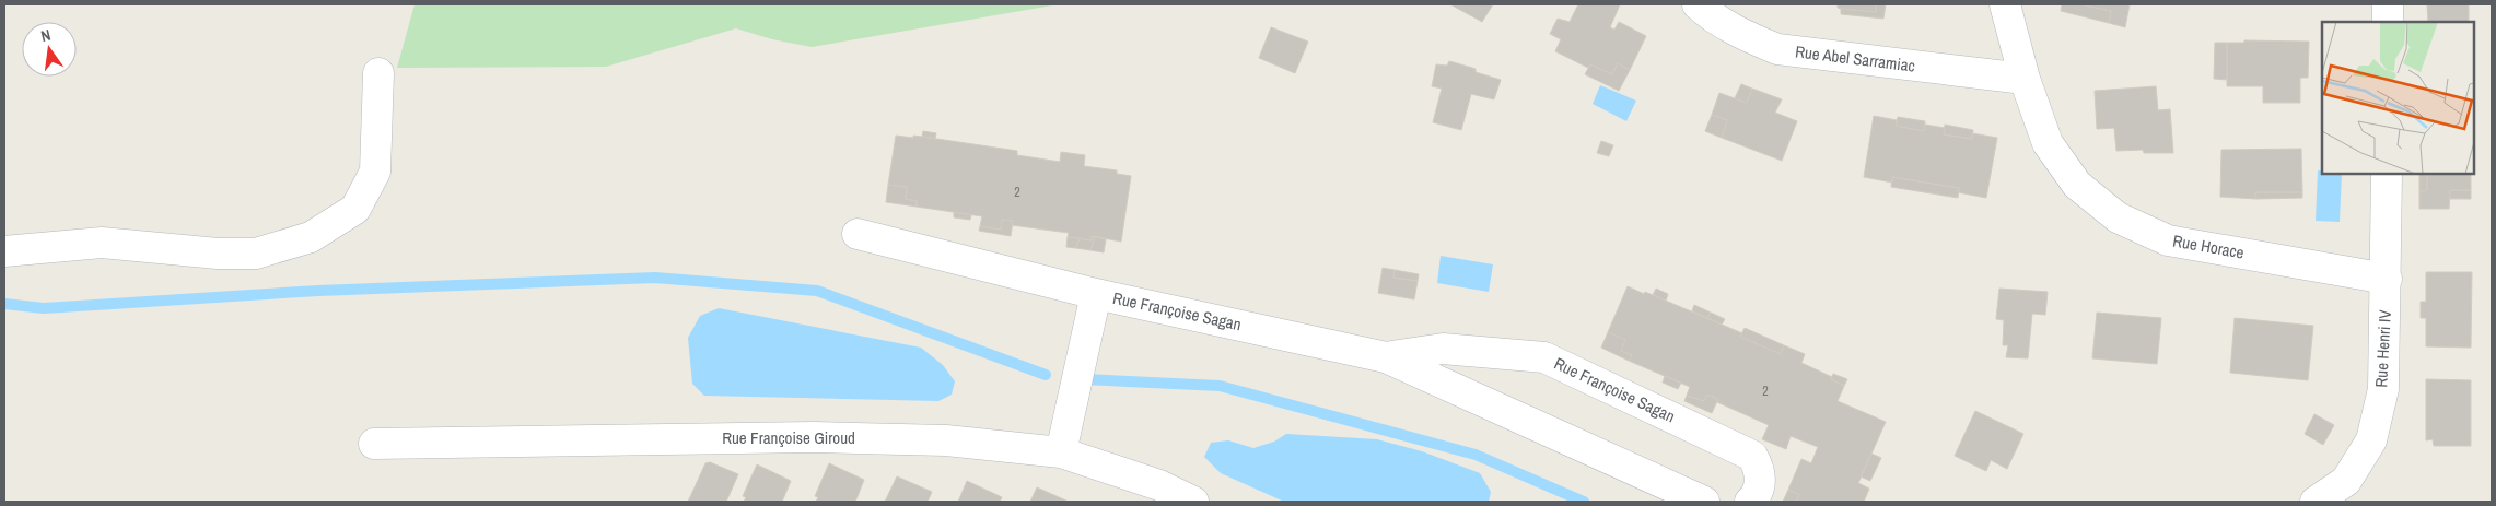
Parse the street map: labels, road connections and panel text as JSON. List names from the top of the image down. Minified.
{"streets":{"street":["Rue Abel Sarramiac","Rue Horace","Rue Françoise Sagan","Rue Henri IV","Rue Françoise Giroud"]},"crossings":[["Rue Abel Sarramiac","Rue Horace"],["Rue Horace","Rue Henri IV"],["Rue Françoise Sagan","Rue Françoise Giroud"]],"house_numbers":["2","2"],"north":"top"}
